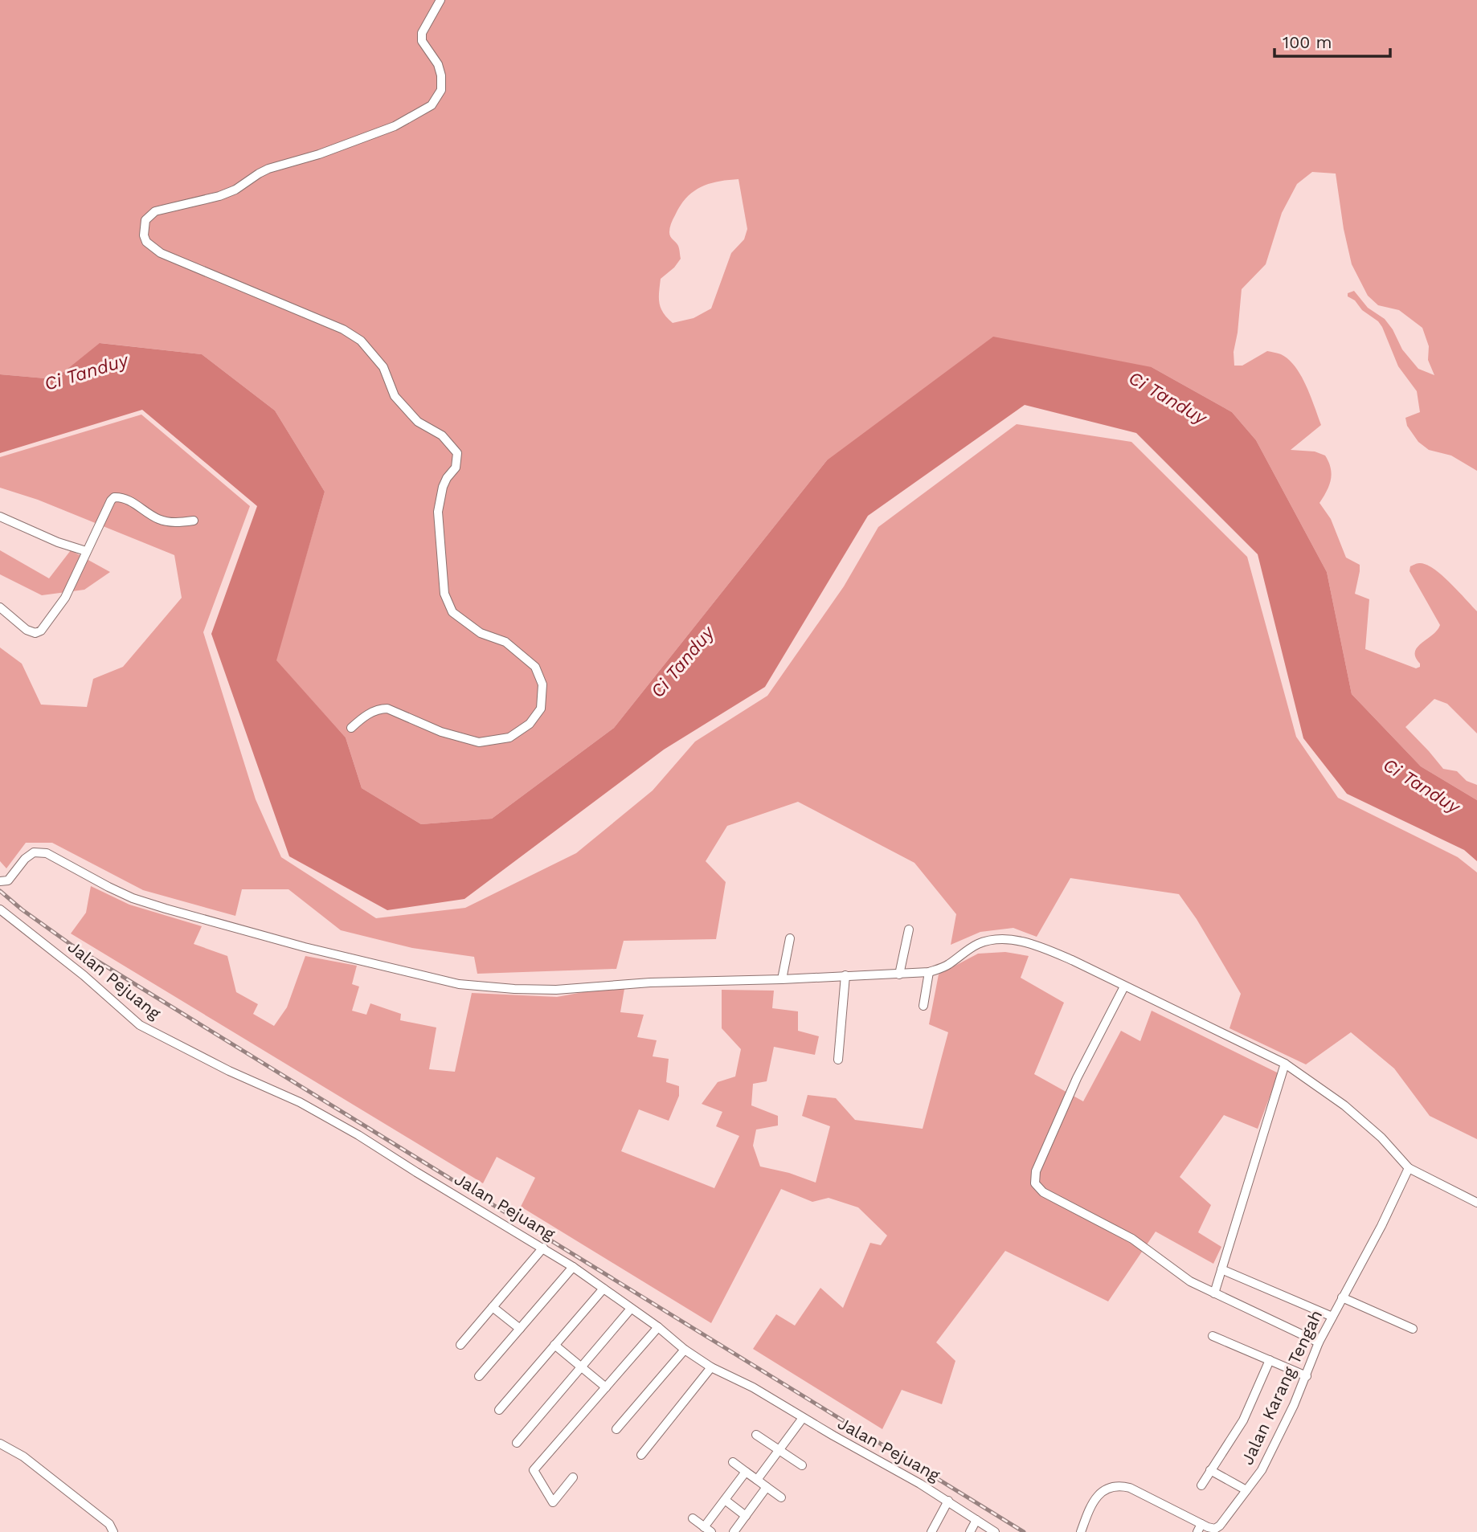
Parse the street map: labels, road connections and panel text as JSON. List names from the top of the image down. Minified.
{"streets":{"street":["Jalan Pejuang","Jalan Karang Tengah"]},"water":["Ci Tanduy"],"scale_bar":"100 m"}
